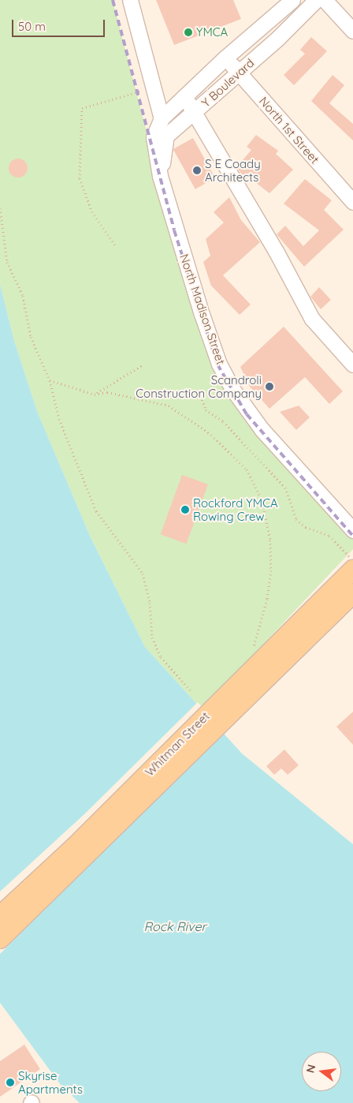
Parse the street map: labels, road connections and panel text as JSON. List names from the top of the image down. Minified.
{"streets":{"main road":["Whitman Street"],"street":["Y Boulevard","North 1st Street","North Madison Street"]},"crossings":[["Y Boulevard","North 1st Street"],["Y Boulevard","North Madison Street"]],"water":["Rock River"],"places":["YMCA","S E Coady Architects","Scandroli Construction Company","Rockford YMCA Rowing Crew","Skyrise Apartments"],"scale_bar":"50 m","north":"left"}
